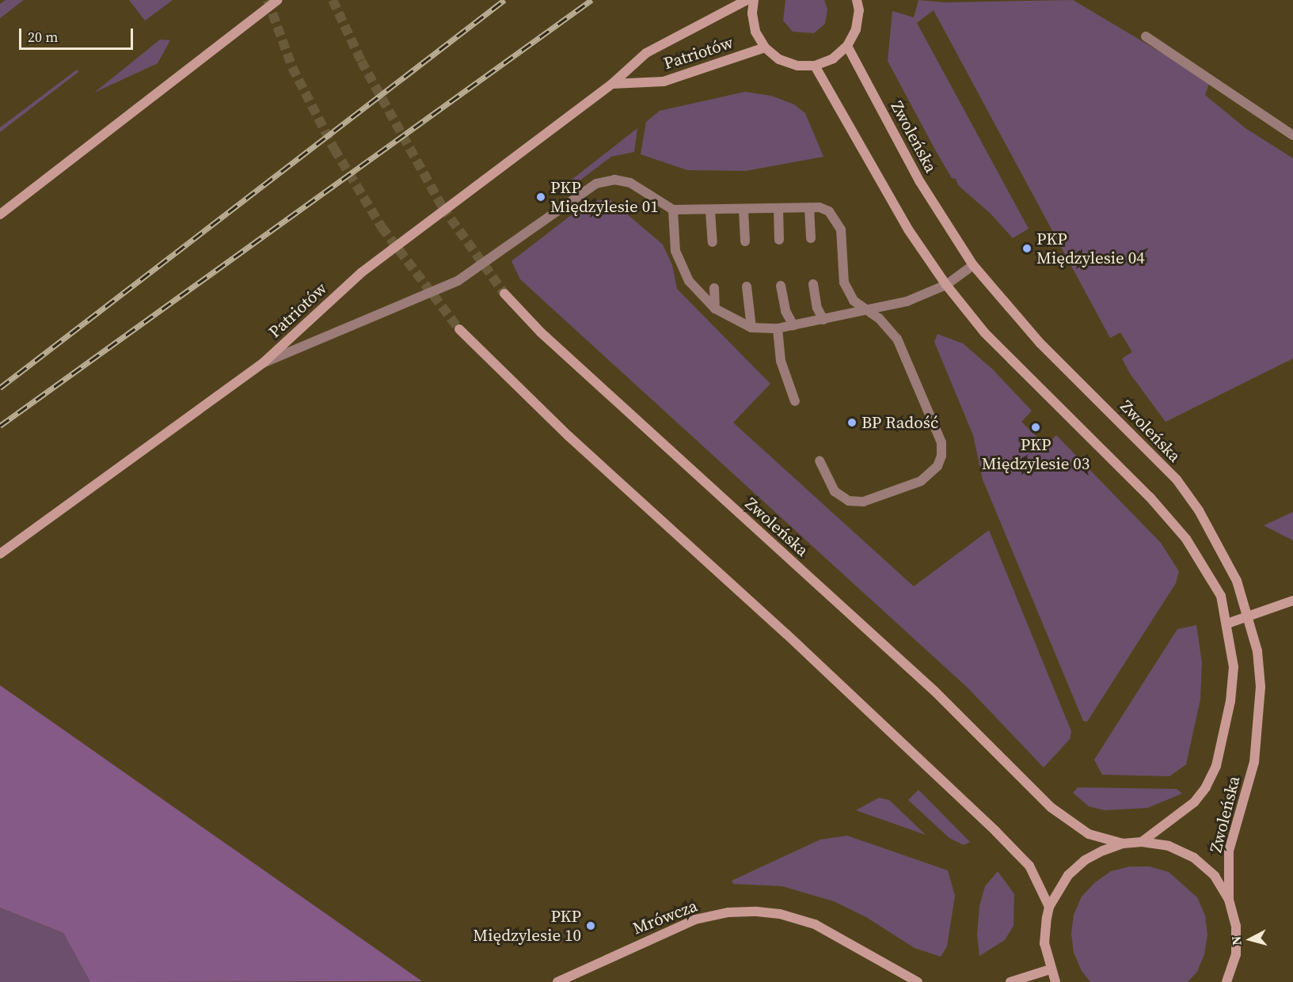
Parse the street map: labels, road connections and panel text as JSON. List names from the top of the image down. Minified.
{"streets":{"street":["Patriotów","Zwoleńska","Mrówcza"]},"places":["PKP Międzylesie 01","PKP Międzylesie 04","BP Radość","PKP Międzylesie 03","PKP Międzylesie 10"],"scale_bar":"20 m","north":"left"}
